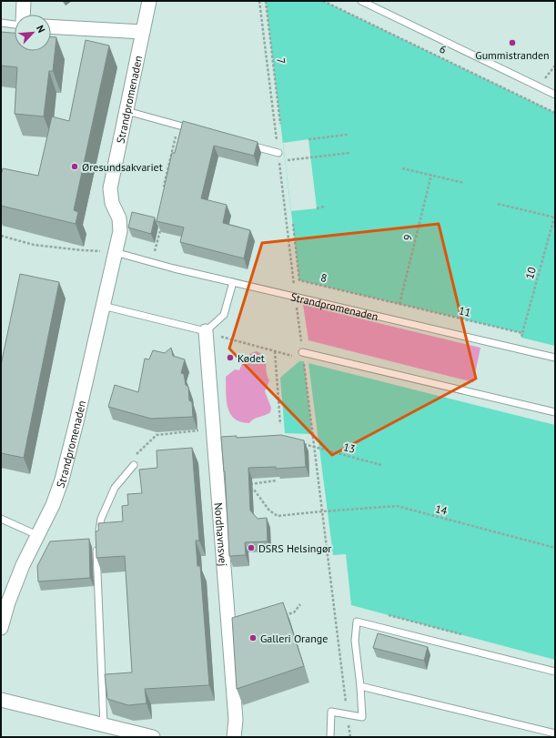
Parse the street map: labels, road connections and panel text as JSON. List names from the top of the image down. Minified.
{"streets":{"street":["Strandpromenaden","Nordhavnsvej"],"path":["6","7","9","10","8","11","13","14"]},"crossings":[["9","8"],["9","11"],["10","11"],["8","11"]],"places":["Gummistranden","Øresundsakvariet","Kødet","DSRS Helsingør","Galleri Orange"],"north":"top right"}
